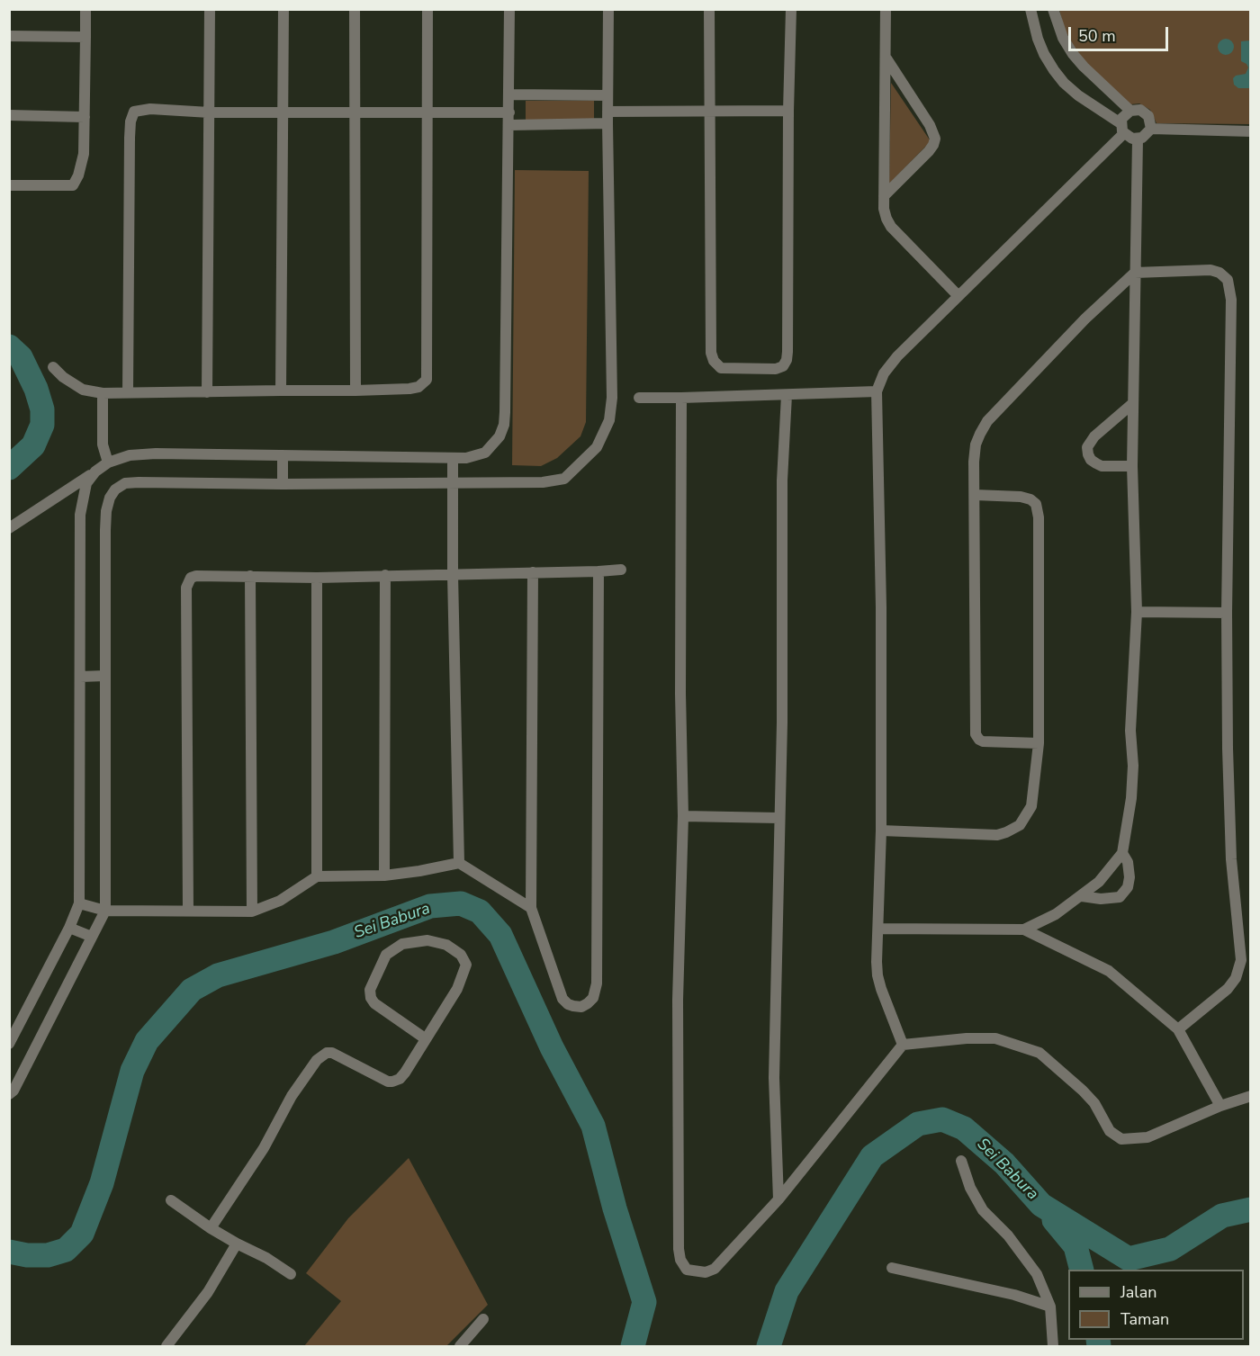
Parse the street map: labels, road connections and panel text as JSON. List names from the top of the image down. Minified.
{"water":["Sei Babura"],"legend":["Jalan","Taman"],"scale_bar":"50 m"}
